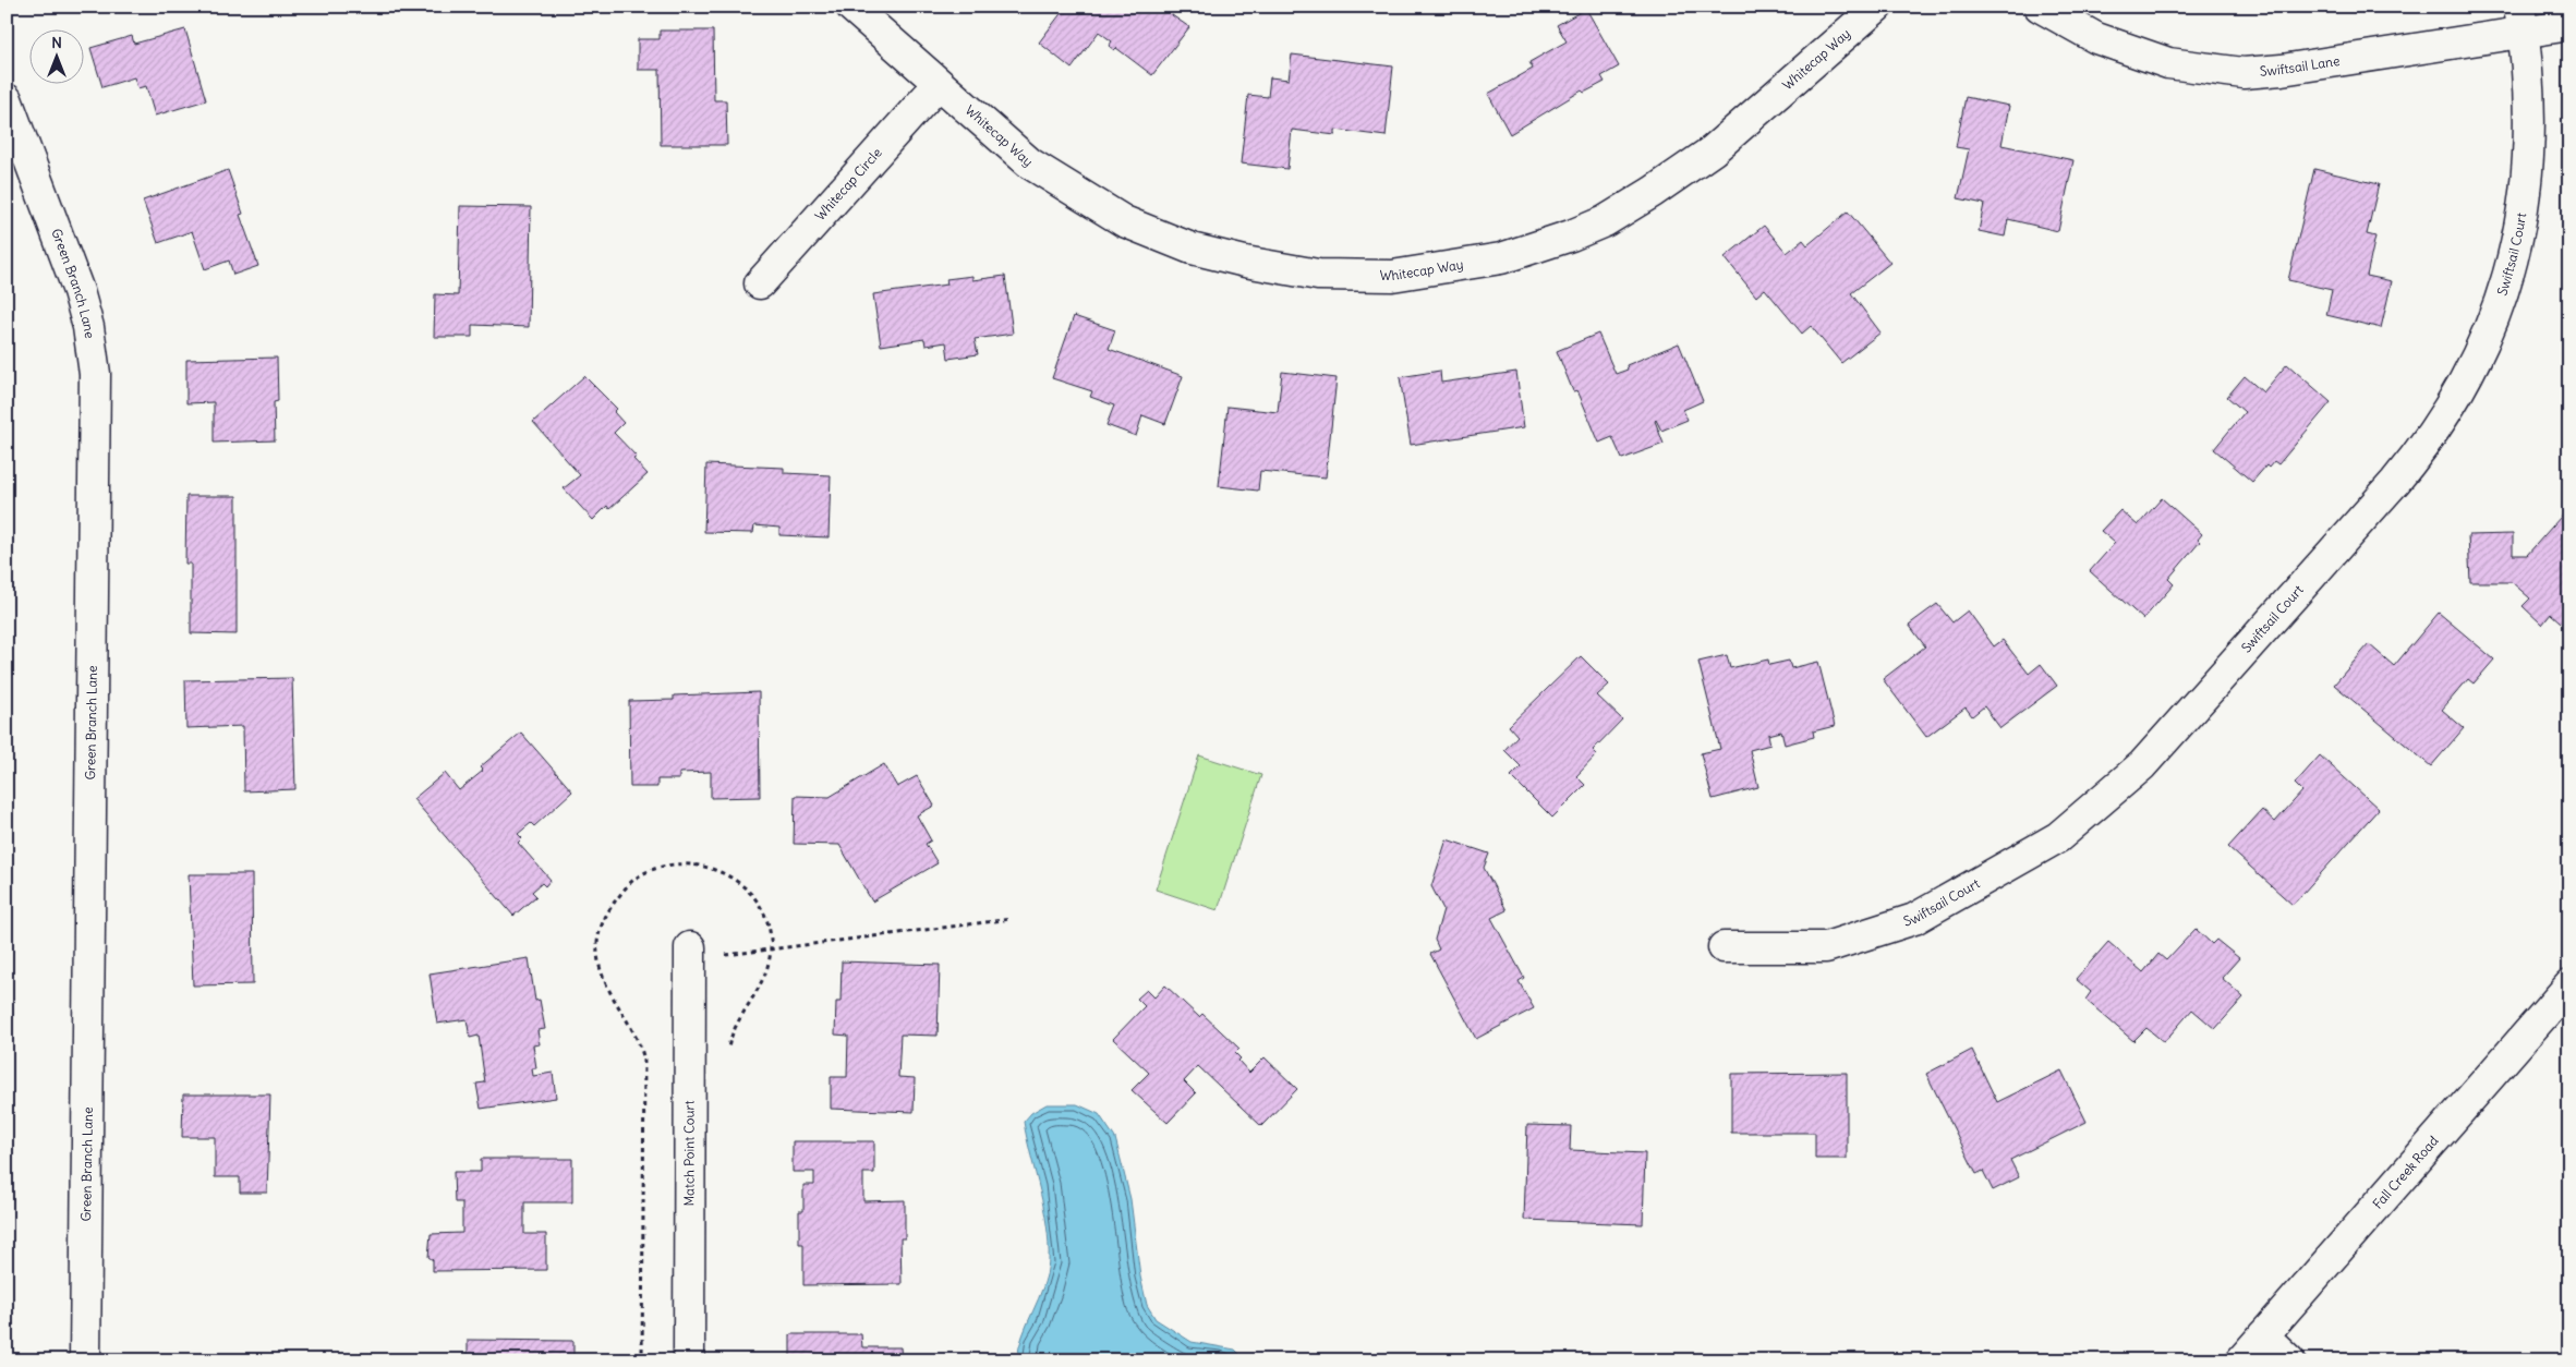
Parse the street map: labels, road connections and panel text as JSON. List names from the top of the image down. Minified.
{"streets":{"street":["Whitecap Way","Swiftsail Lane","Whitecap Circle","Swiftsail Court","Green Branch Lane","Match Point Court","Fall Creek Road"]},"crossings":[["Whitecap Way","Whitecap Circle"],["Swiftsail Lane","Swiftsail Court"]],"north":"top"}
